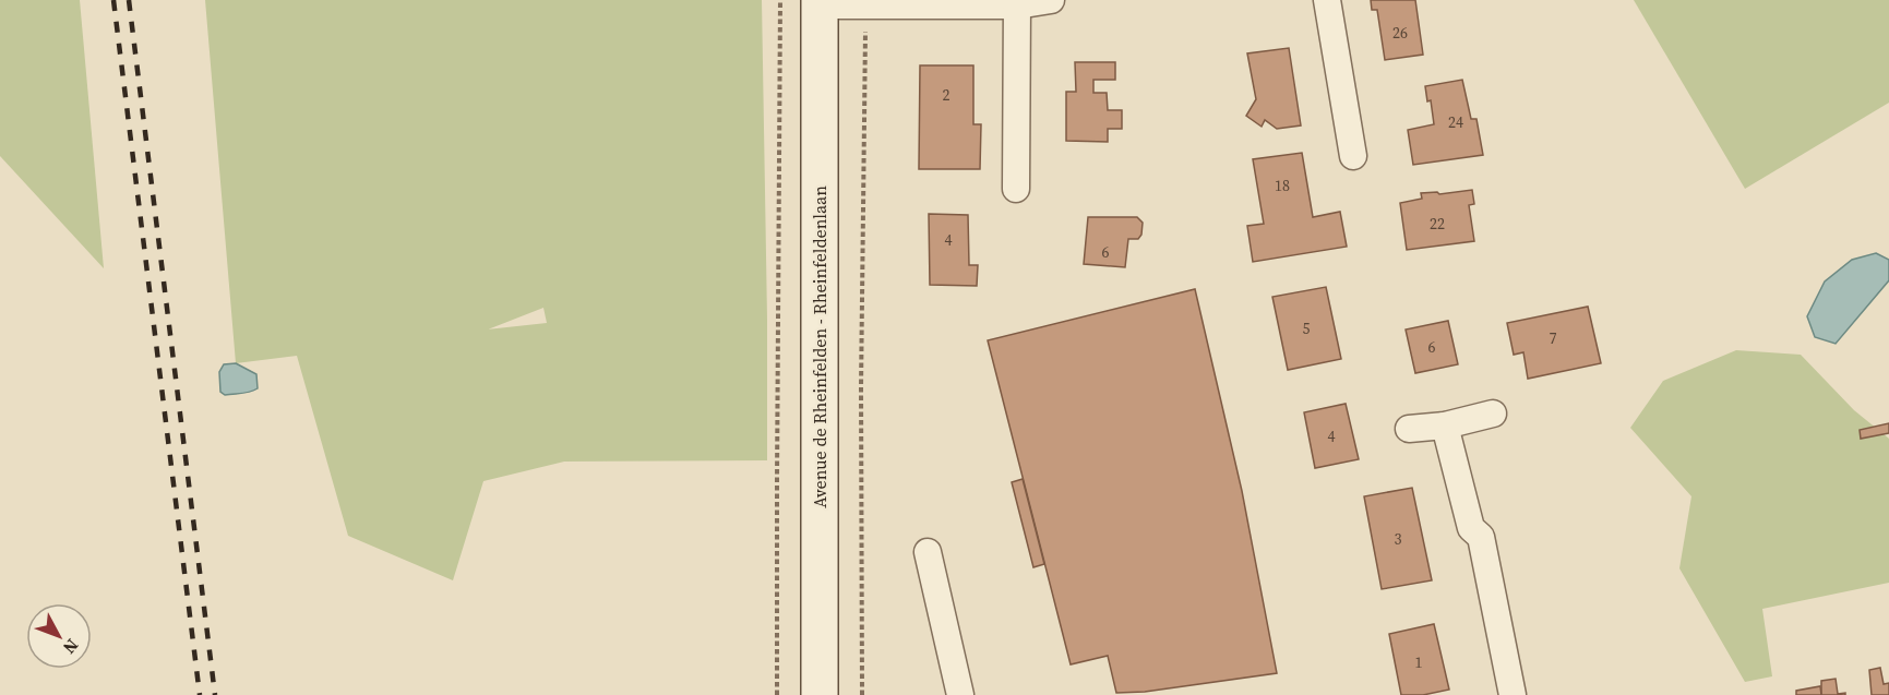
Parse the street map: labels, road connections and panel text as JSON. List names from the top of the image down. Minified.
{"streets":{"main road":["Avenue de Rheinfelden - Rheinfeldenlaan"]},"house_numbers":["26","2","24","18","22","4","6","5","7","6","4","3","1"],"north":"bottom right"}
